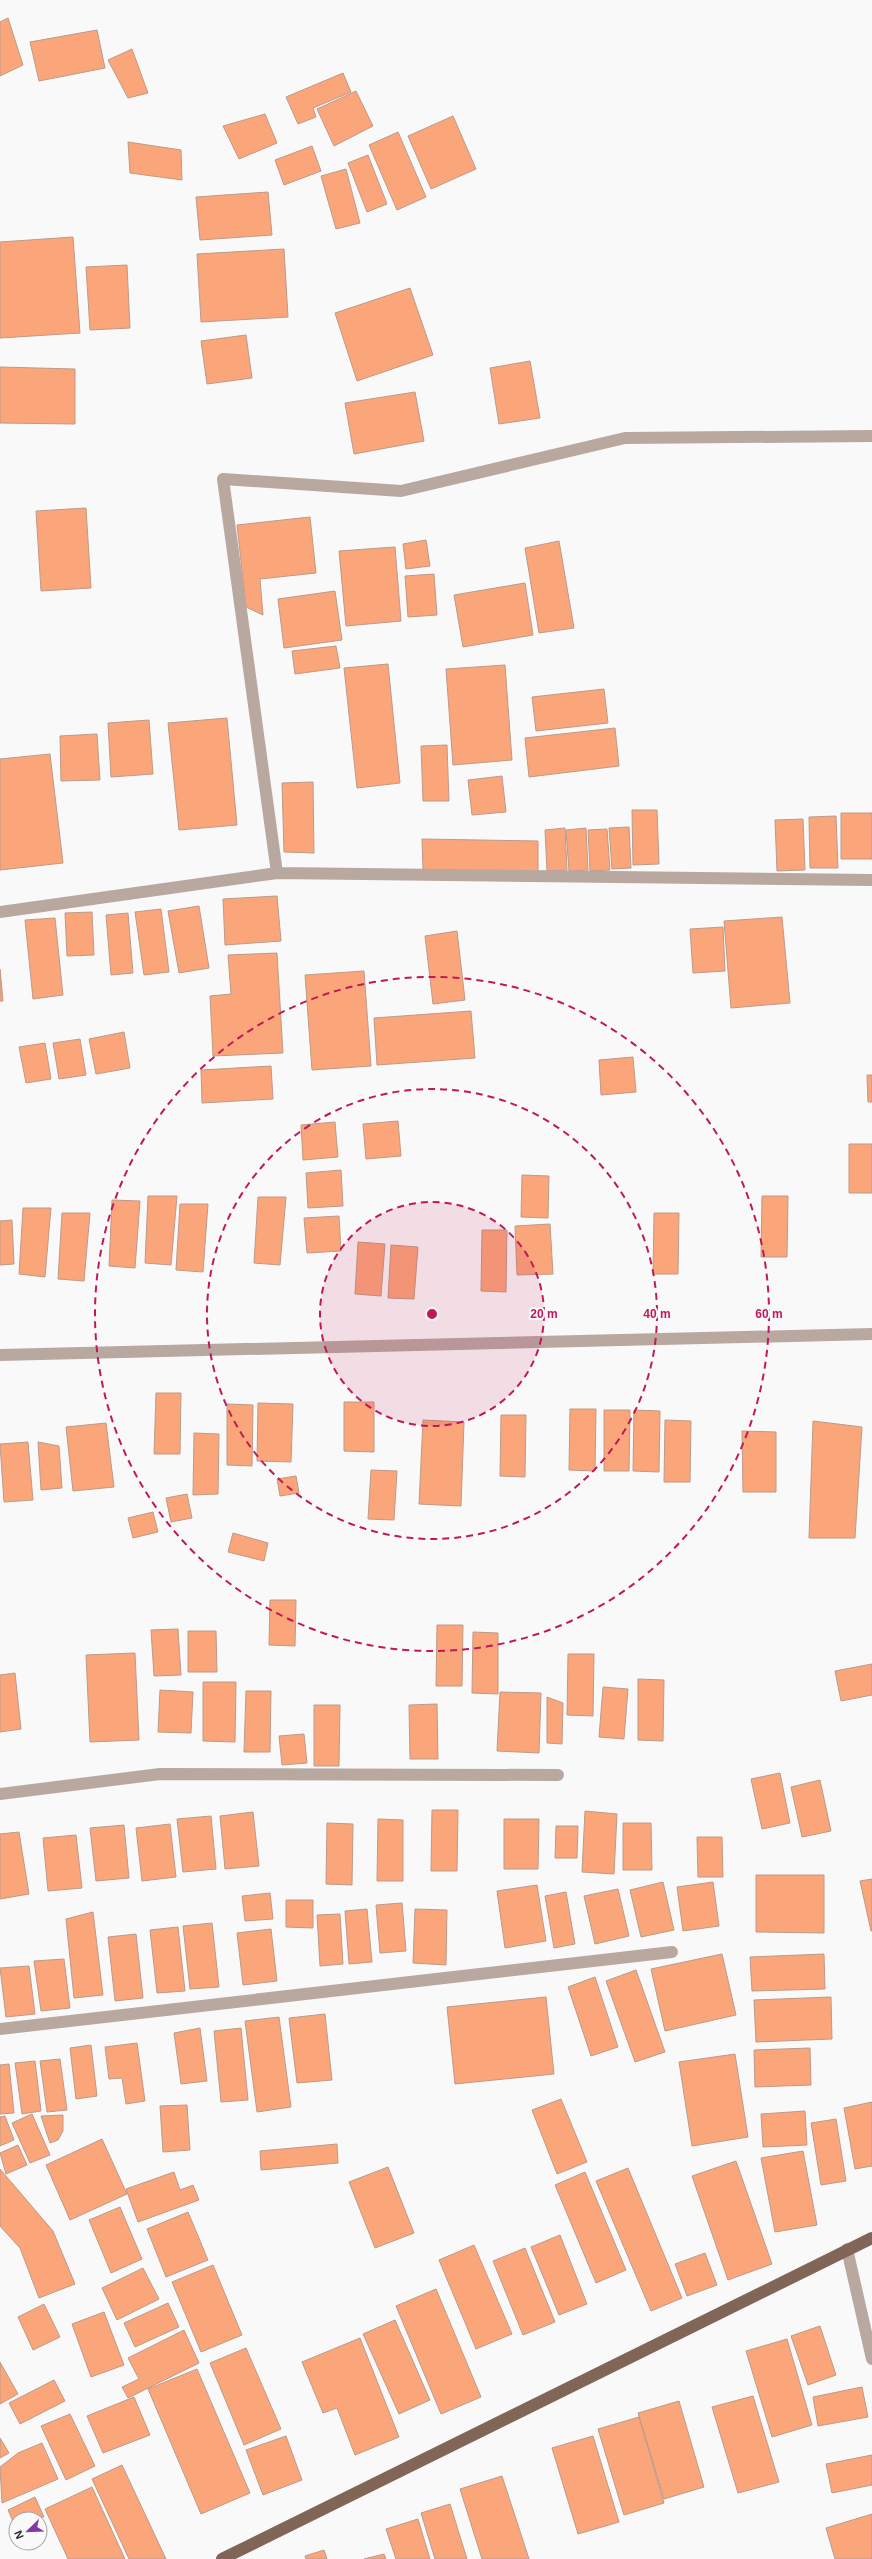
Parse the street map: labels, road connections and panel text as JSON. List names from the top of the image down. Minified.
{"north":"bottom left","rings":["20 m","40 m","60 m"]}
